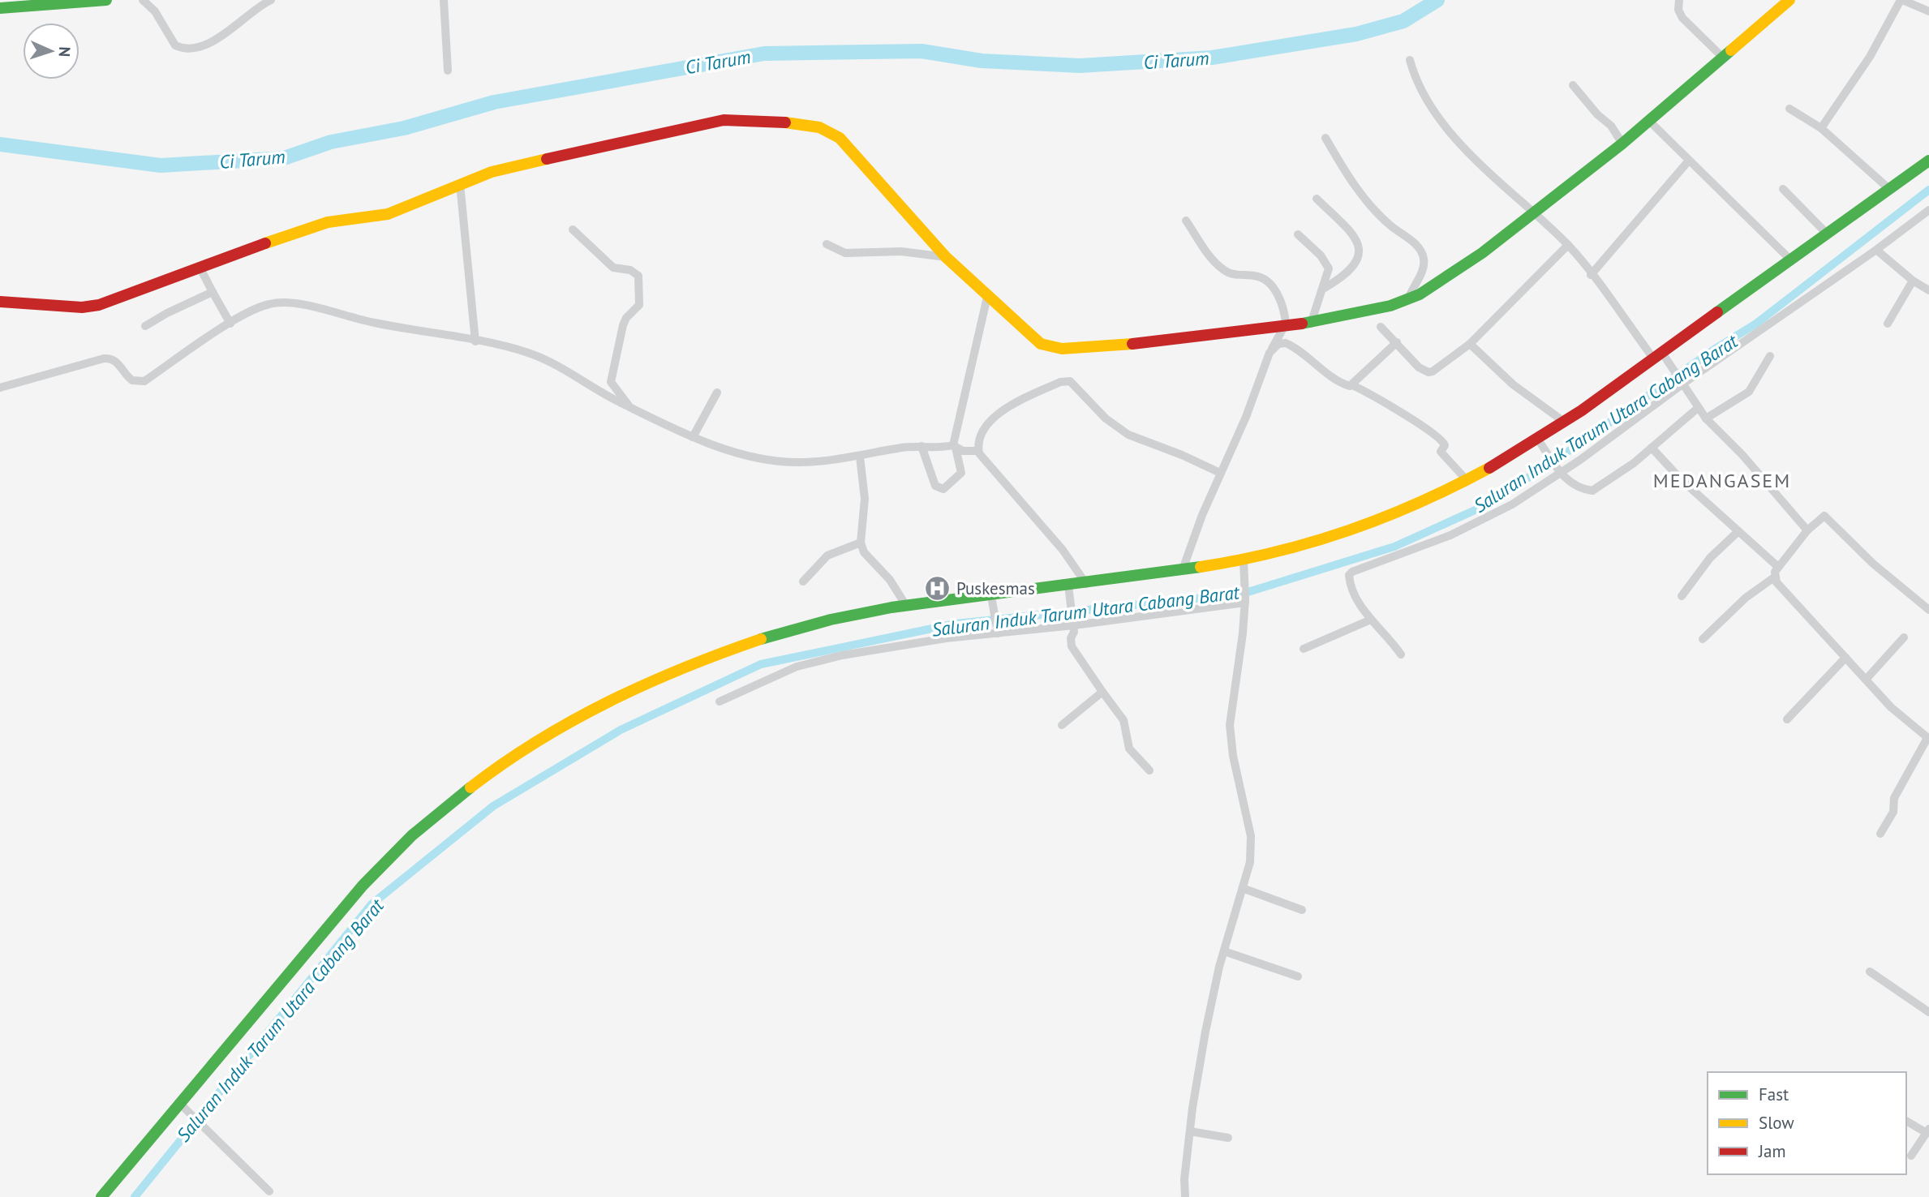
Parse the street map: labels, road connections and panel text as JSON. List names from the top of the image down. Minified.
{"districts":["MEDANGASEM"],"water":["Ci Tarum","Saluran Induk Tarum Utara Cabang Barat"],"places":{"hospital":["Puskesmas"]},"legend":["Fast","Slow","Jam"],"north":"right"}
